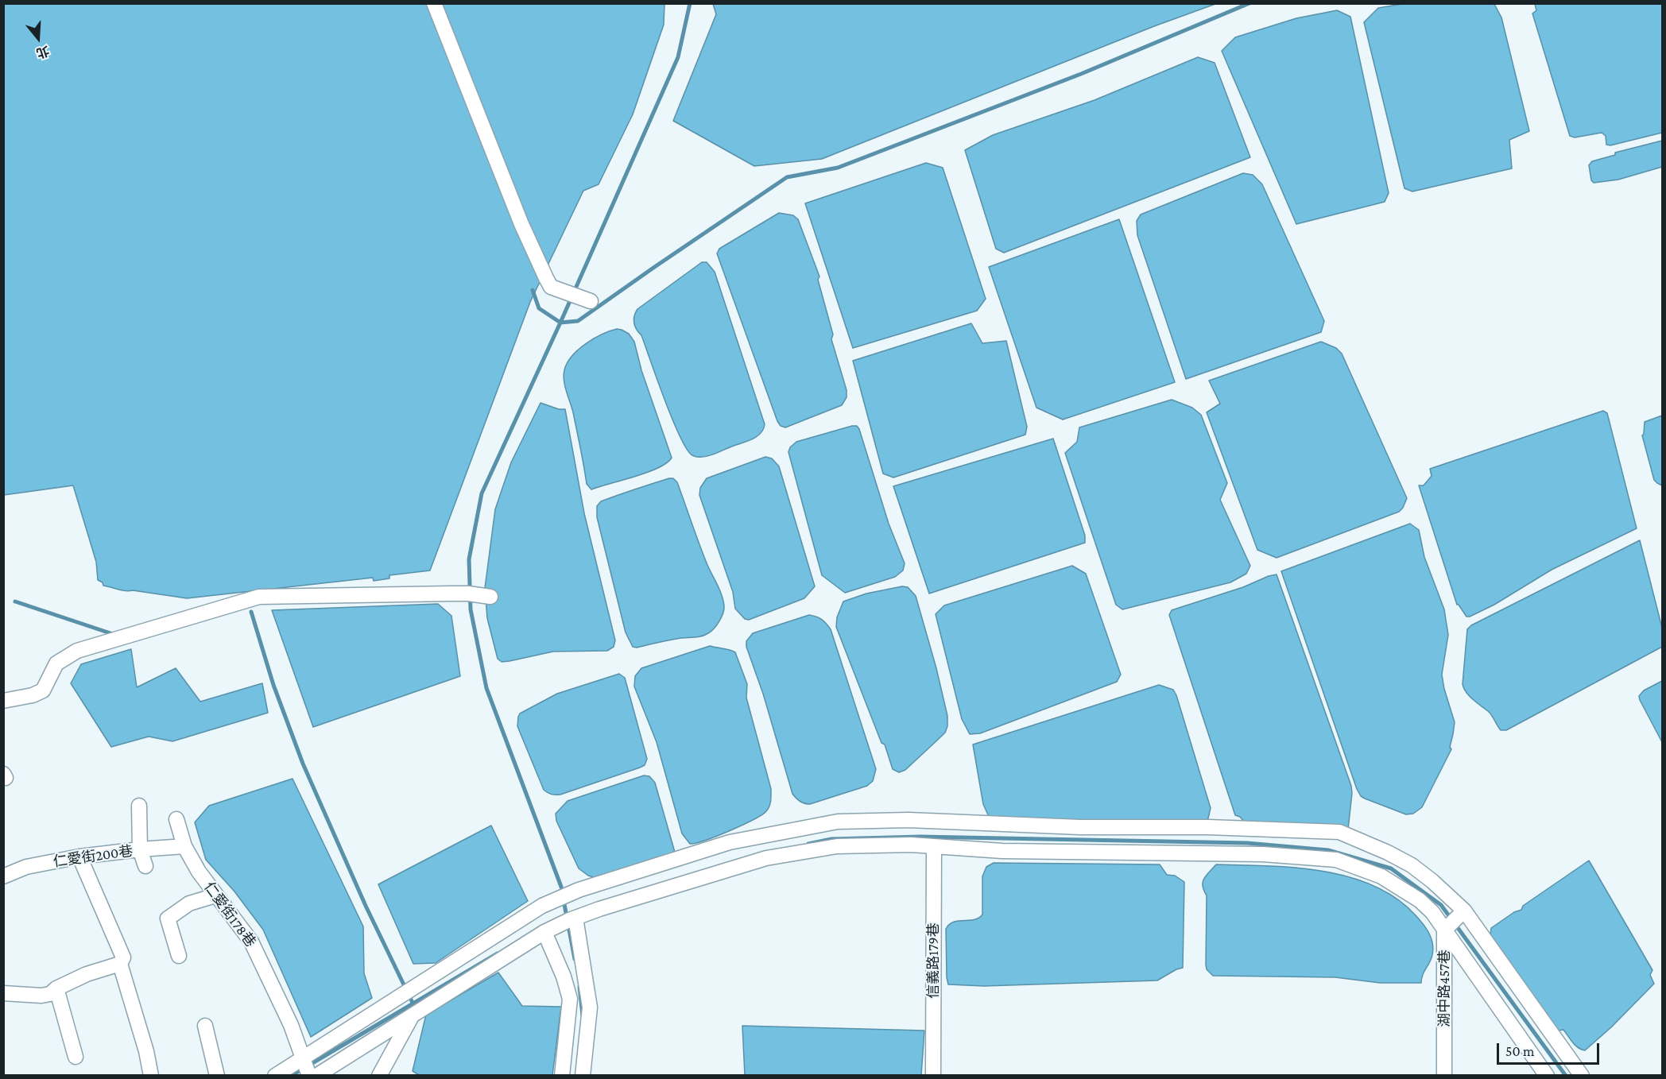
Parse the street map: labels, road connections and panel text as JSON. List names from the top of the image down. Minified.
{"streets":{"street":["仁愛街200巷","仁愛街178巷","信義路179巷","湖中路457巷"]},"crossings":[["仁愛街200巷","仁愛街178巷"]],"scale_bar":"50 m","north":"bottom"}
